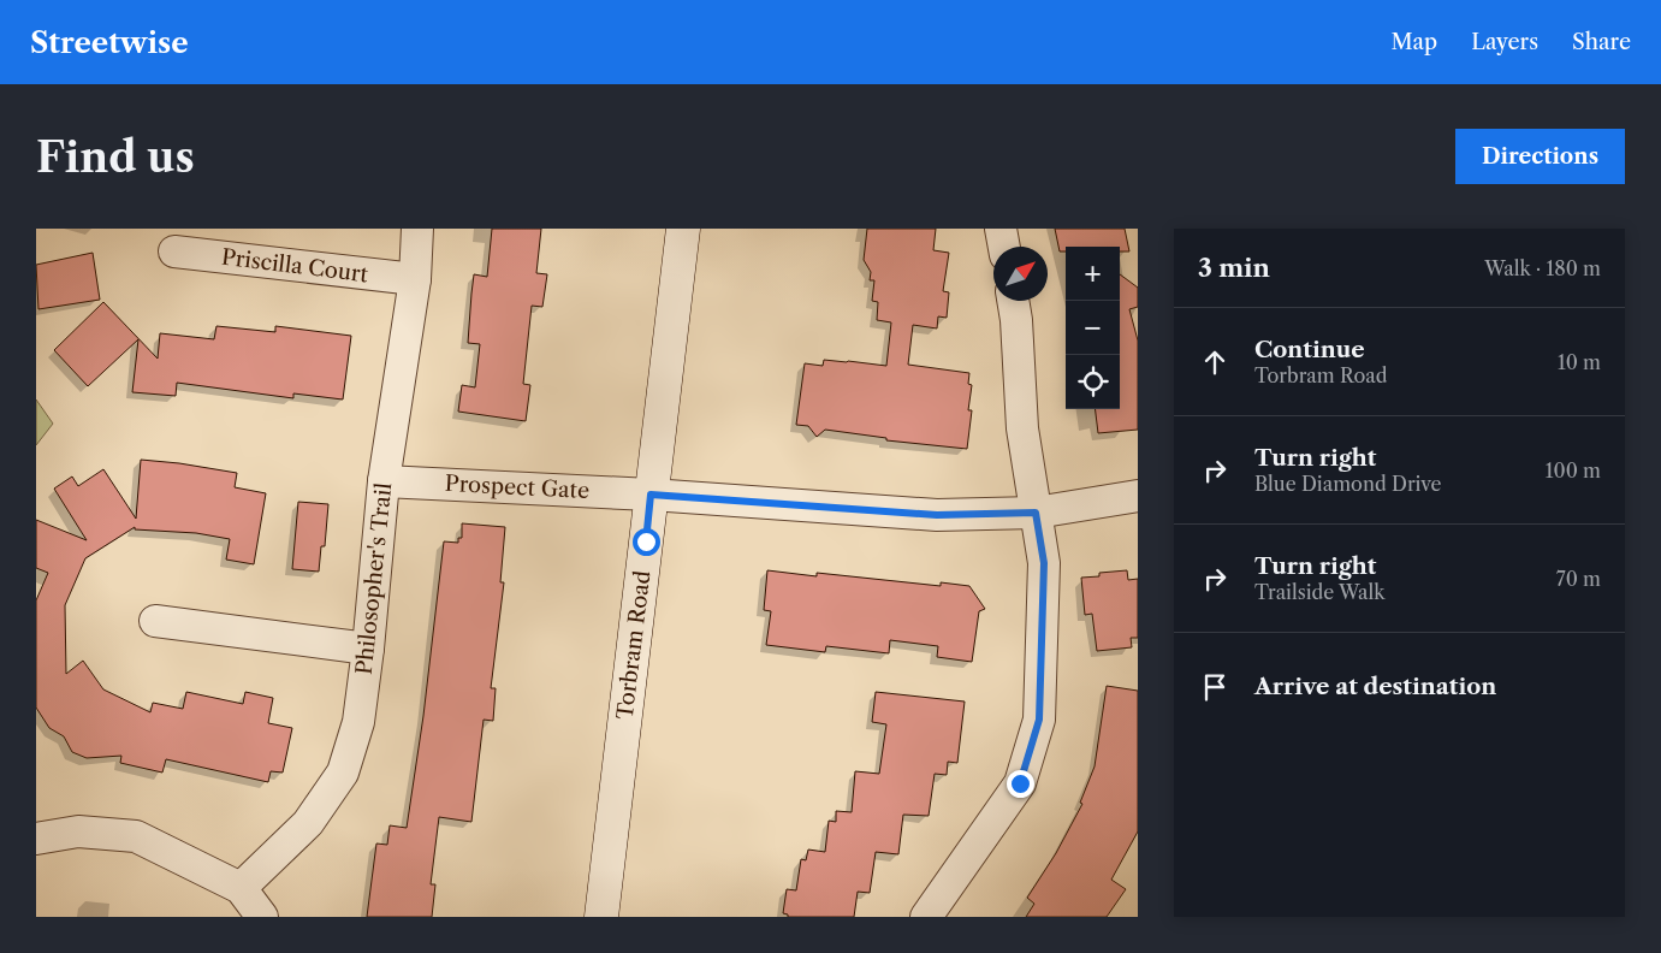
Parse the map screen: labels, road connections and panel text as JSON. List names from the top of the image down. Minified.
{"streets":{"main road":["Torbram Road"],"street":["Priscilla Court","Prospect Gate","Philosopher's Trail"]},"crossings":[["Priscilla Court","Philosopher's Trail"],["Prospect Gate","Philosopher's Trail"],["Prospect Gate","Torbram Road"]],"north":"top right","page":{"header":"Streetwise","nav":["Map","Layers","Share"],"buttons":"Directions","title":"Find us","heading":["3 min","Walk · 180 m"],"map_buttons":["+","−"],"list":[["Continue","Torbram Road","10 m"],["Turn right","Blue Diamond Drive","100 m"],["Turn right","Trailside Walk","70 m"],"Arrive at destination"]}}
